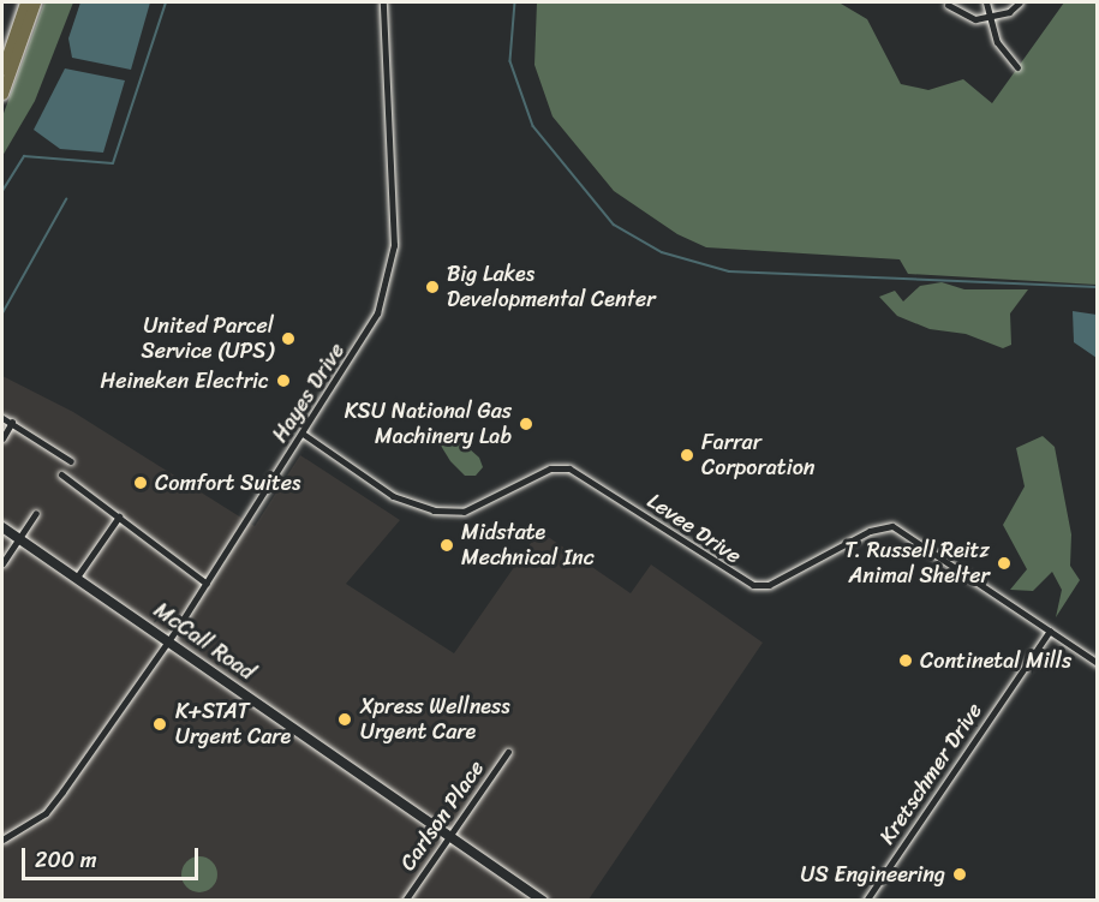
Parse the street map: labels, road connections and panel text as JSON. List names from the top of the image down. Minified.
{"streets":{"main road":["McCall Road"],"street":["Hayes Drive","Levee Drive","Kretschmer Drive","Carlson Place"]},"crossings":[["Hayes Drive","Levee Drive"],["Hayes Drive","McCall Road"],["Levee Drive","Kretschmer Drive"],["McCall Road","Carlson Place"]],"places":["Big Lakes Developmental Center","United Parcel Service (UPS)","Heineken Electric","KSU National Gas Machinery Lab","Farrar Corporation","Comfort Suites","Midstate Mechnical Inc","T. Russell Reitz Animal Shelter","Continetal Mills","Xpress Wellness Urgent Care","K+STAT Urgent Care","US Engineering"],"scale_bar":"200 m"}
